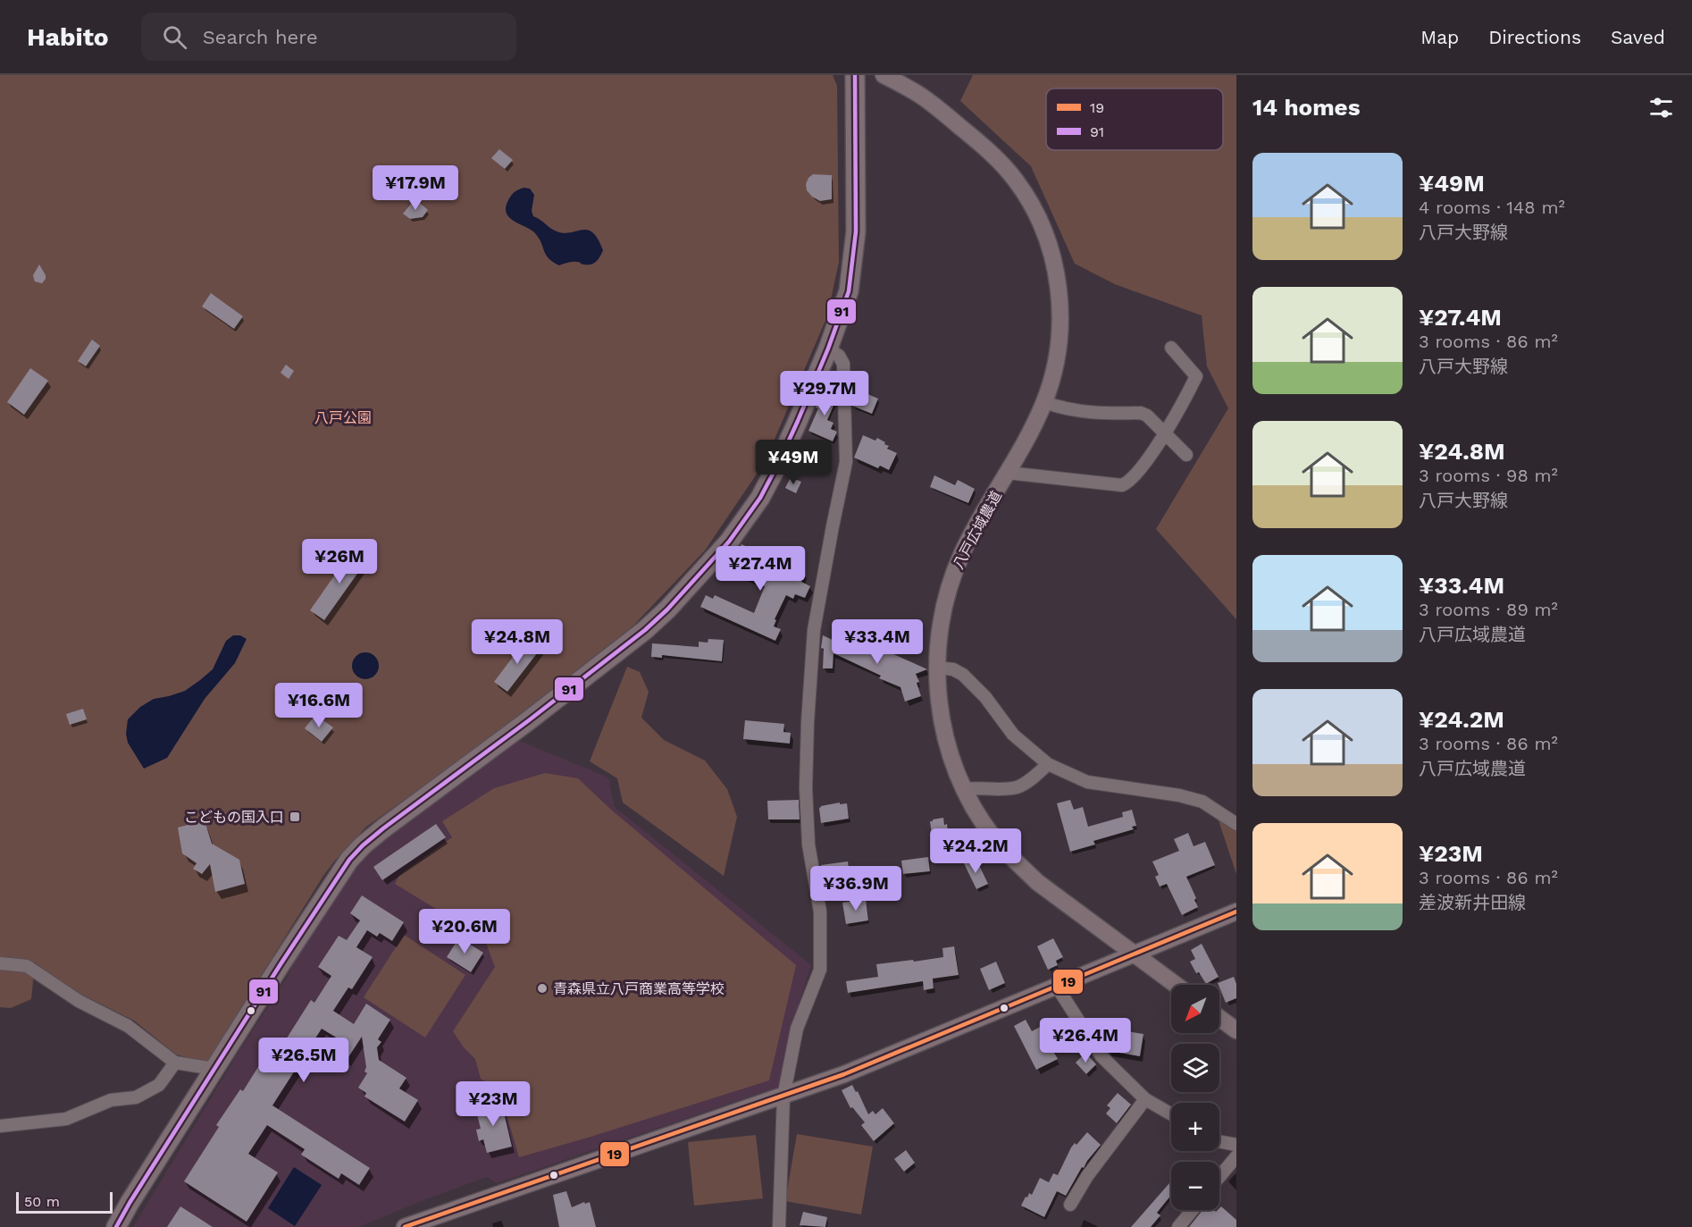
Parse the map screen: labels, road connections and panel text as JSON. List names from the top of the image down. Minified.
{"streets":{"street":["八戸広域農道"]},"parks":["八戸公園"],"places":{"transit":["こどもの国入口"],"other":["青森県立八戸商業高等学校"]},"lines":["transit line 91","transit line 19"],"legend":["19","91"],"scale_bar":"50 m","north":"bottom left","page":{"header":"Habito","search":"Search here","nav":["Map","Directions","Saved"],"heading":"14 homes","list":[{"name":"¥49M","note":"4 rooms · 148 m² · 八戸大野線"},{"name":"¥27.4M","note":"3 rooms · 86 m² · 八戸大野線"},{"name":"¥24.8M","note":"3 rooms · 98 m² · 八戸大野線"},{"name":"¥33.4M","note":"3 rooms · 89 m² · 八戸広域農道"},{"name":"¥24.2M","note":"3 rooms · 86 m² · 八戸広域農道"},{"name":"¥23M","note":"3 rooms · 86 m² · 差波新井田線"}],"price":["¥17.9M","¥29.7M","¥49M","¥26M","¥27.4M","¥24.8M","¥33.4M","¥16.6M","¥24.2M","¥36.9M","¥20.6M","¥26.4M","¥26.5M","¥23M"],"map_buttons":["+","−"],"scale":"50 m"}}
